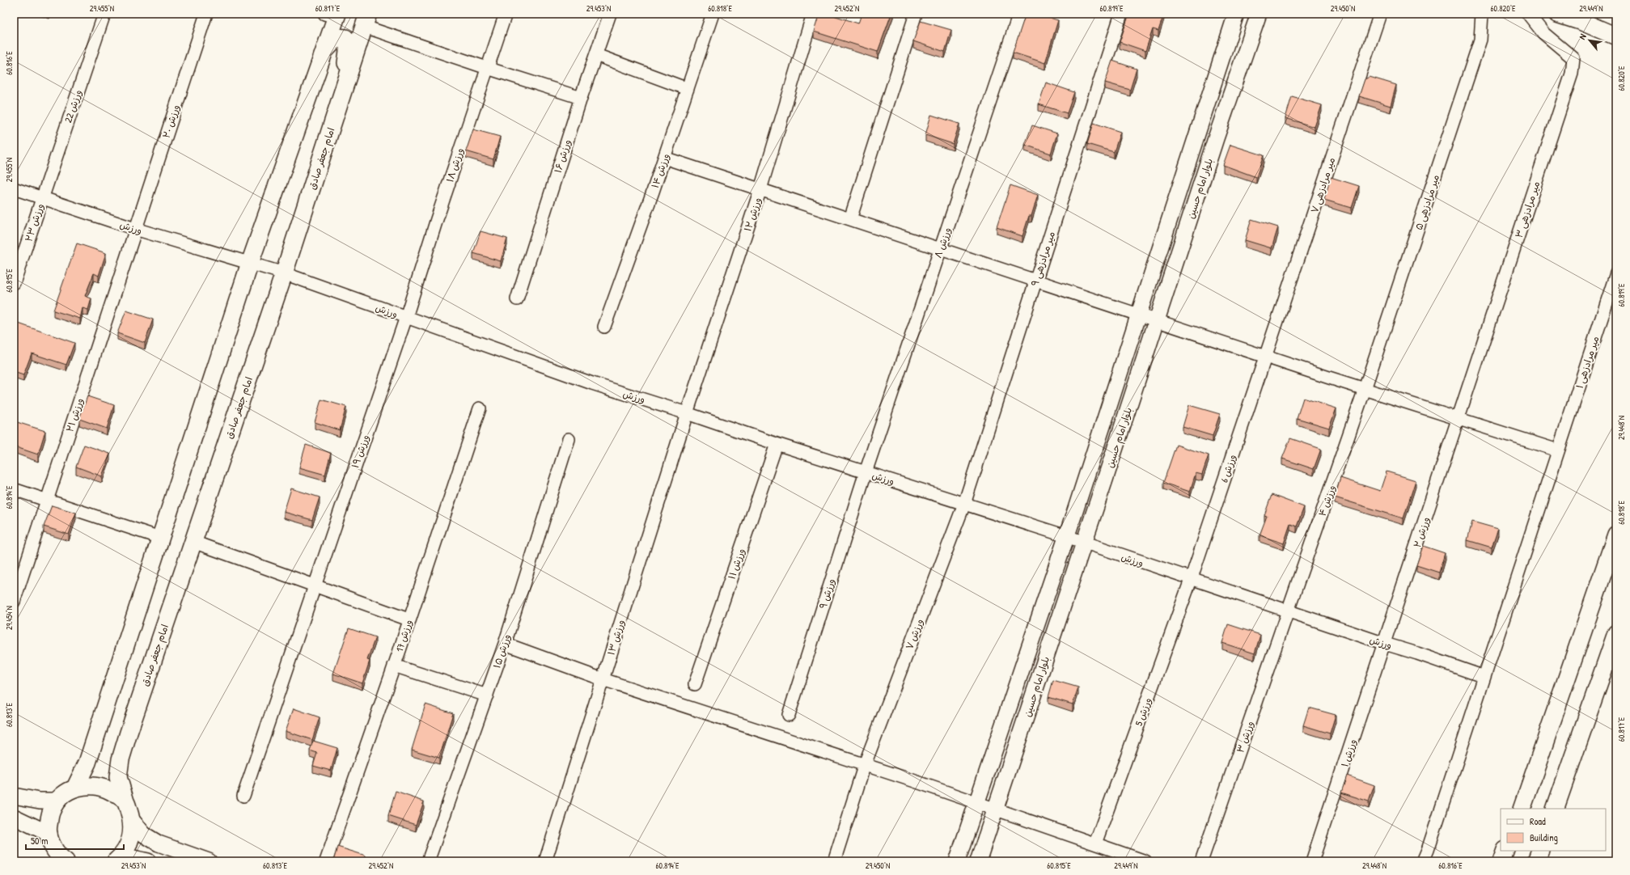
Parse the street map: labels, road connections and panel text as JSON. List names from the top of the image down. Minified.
{"streets":{"main road":["امام جعفر صادق"],"street":["ورزش 22","ورزش ۲۰","ورزش ۱۶","ورزش ۱۸","ورزش ۱۴","میر مرادزهی ۷","بلوار امام حسین","میر مرادزهی ۵","میر مرادزهی ۳","ورزش ۱۲","ورزش ۲۳","ورزش","ورزش ۸","میر مرادزهی ۹","میر مرادزهی ۱","ورزش ۲۱","ورزش ۱۹","ورزش 6","ورزش ۴","ورزش ۲","ورزش ۱۱","ورزش ۹","ورزش ۷","ورزش 17","ورزش ۱۳","ورزش ۱۵","ورزش 5","ورزش ۳","ورزش ۱"]},"crossings":[["ورزش 22","ورزش ۲۳"],["ورزش 22","ورزش"],["ورزش ۲۰","ورزش"],["ورزش ۲۰","ورزش ۲۱"],["امام جعفر صادق","ورزش"],["ورزش ۱۸","ورزش"],["ورزش ۱۸","ورزش ۱۹"],["میر مرادزهی ۷","ورزش 6"],["بلوار امام حسین","ورزش"],["میر مرادزهی ۵","ورزش ۴"],["میر مرادزهی ۳","ورزش ۲"],["ورزش ۱۲","ورزش"],["ورزش ۱۲","ورزش ۱۳"],["ورزش ۲۳","ورزش"],["ورزش","ورزش ۸"],["ورزش","میر مرادزهی ۹"],["ورزش","میر مرادزهی ۱"],["ورزش","ورزش ۲۱"],["ورزش","ورزش ۱۹"],["ورزش","ورزش 6"],["ورزش","ورزش ۴"],["ورزش","ورزش ۲"],["ورزش","ورزش ۱۱"],["ورزش","ورزش ۹"],["ورزش","ورزش ۷"],["ورزش","ورزش ۱۳"],["ورزش","ورزش 5"],["ورزش","ورزش ۳"],["ورزش","ورزش ۱"],["ورزش ۸","ورزش ۹"],["میر مرادزهی ۹","ورزش ۷"],["ورزش 6","ورزش 5"],["ورزش ۴","ورزش ۳"],["ورزش ۲","ورزش ۱"]],"legend":["Road","Building"],"scale_bar":"50 m","north":"top left","coordinates":["29.455°N","60.817°E","29.453°N","60.818°E","29.452°N","60.819°E","29.450°N","60.820°E","29.449°N","60.816°E","60.815°E","29.448°N","60.814°E","29.454°N","60.813°E"]}
